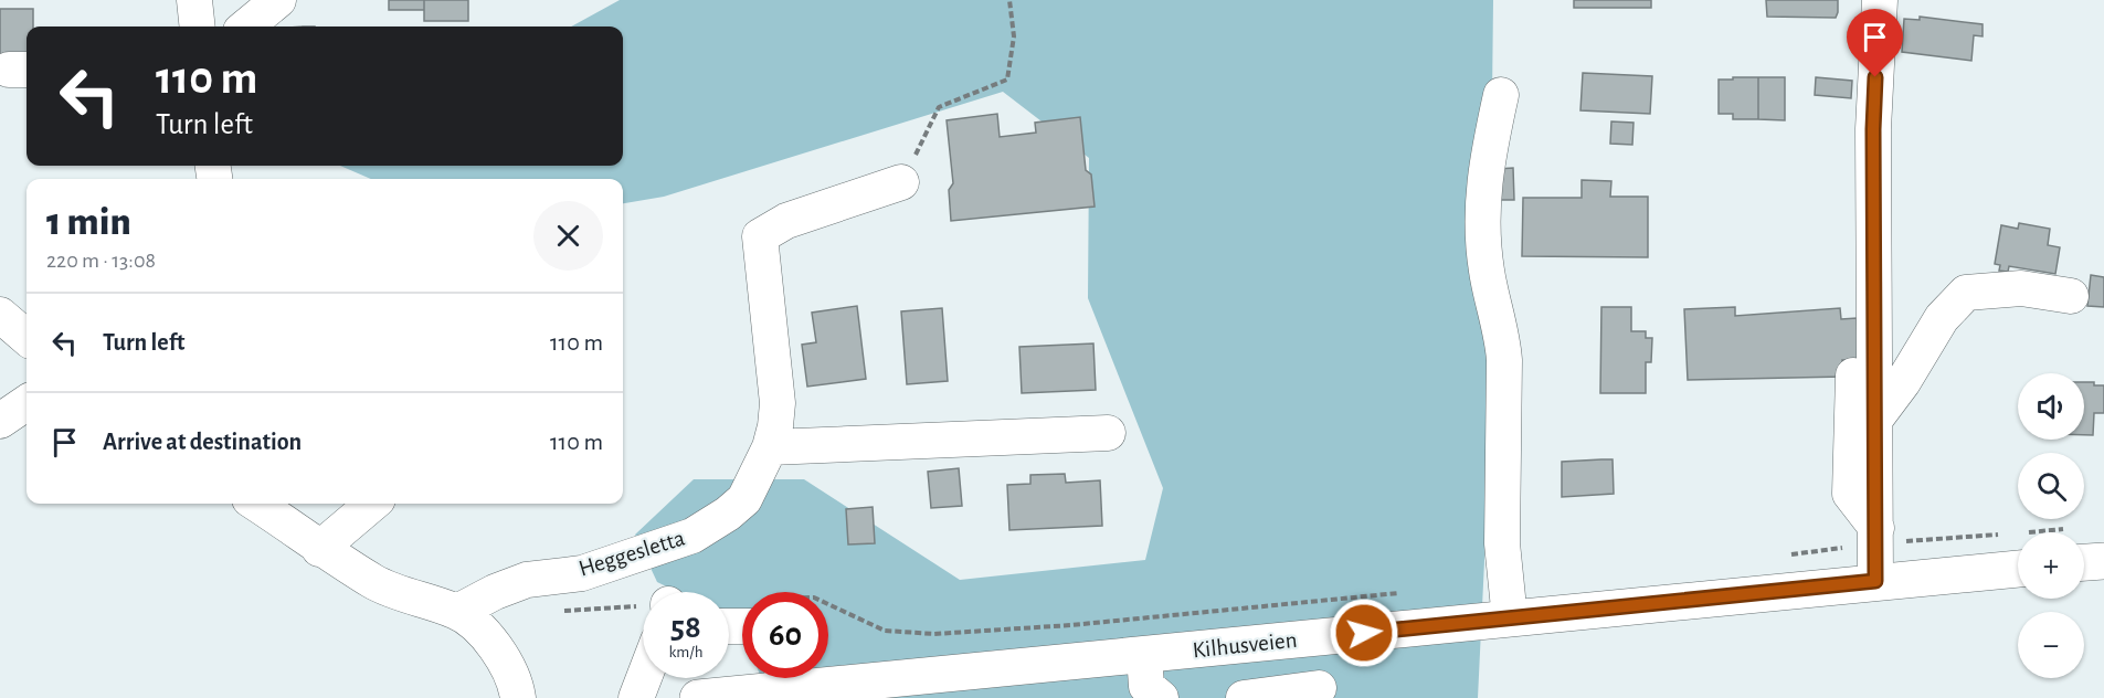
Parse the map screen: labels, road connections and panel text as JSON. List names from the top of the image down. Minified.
{"streets":{"main road":["Kilhusveien"],"street":["Heggesletta"]},"page":{"turn":["110 m","Turn left"],"heading":["1 min","220 m · 13:08"],"list":[{"name":"Turn left","value":"110 m"},{"name":"Arrive at destination","value":"110 m"}],"map_buttons":["+","−"],"speed":"58 km/h","limit":"60"}}
